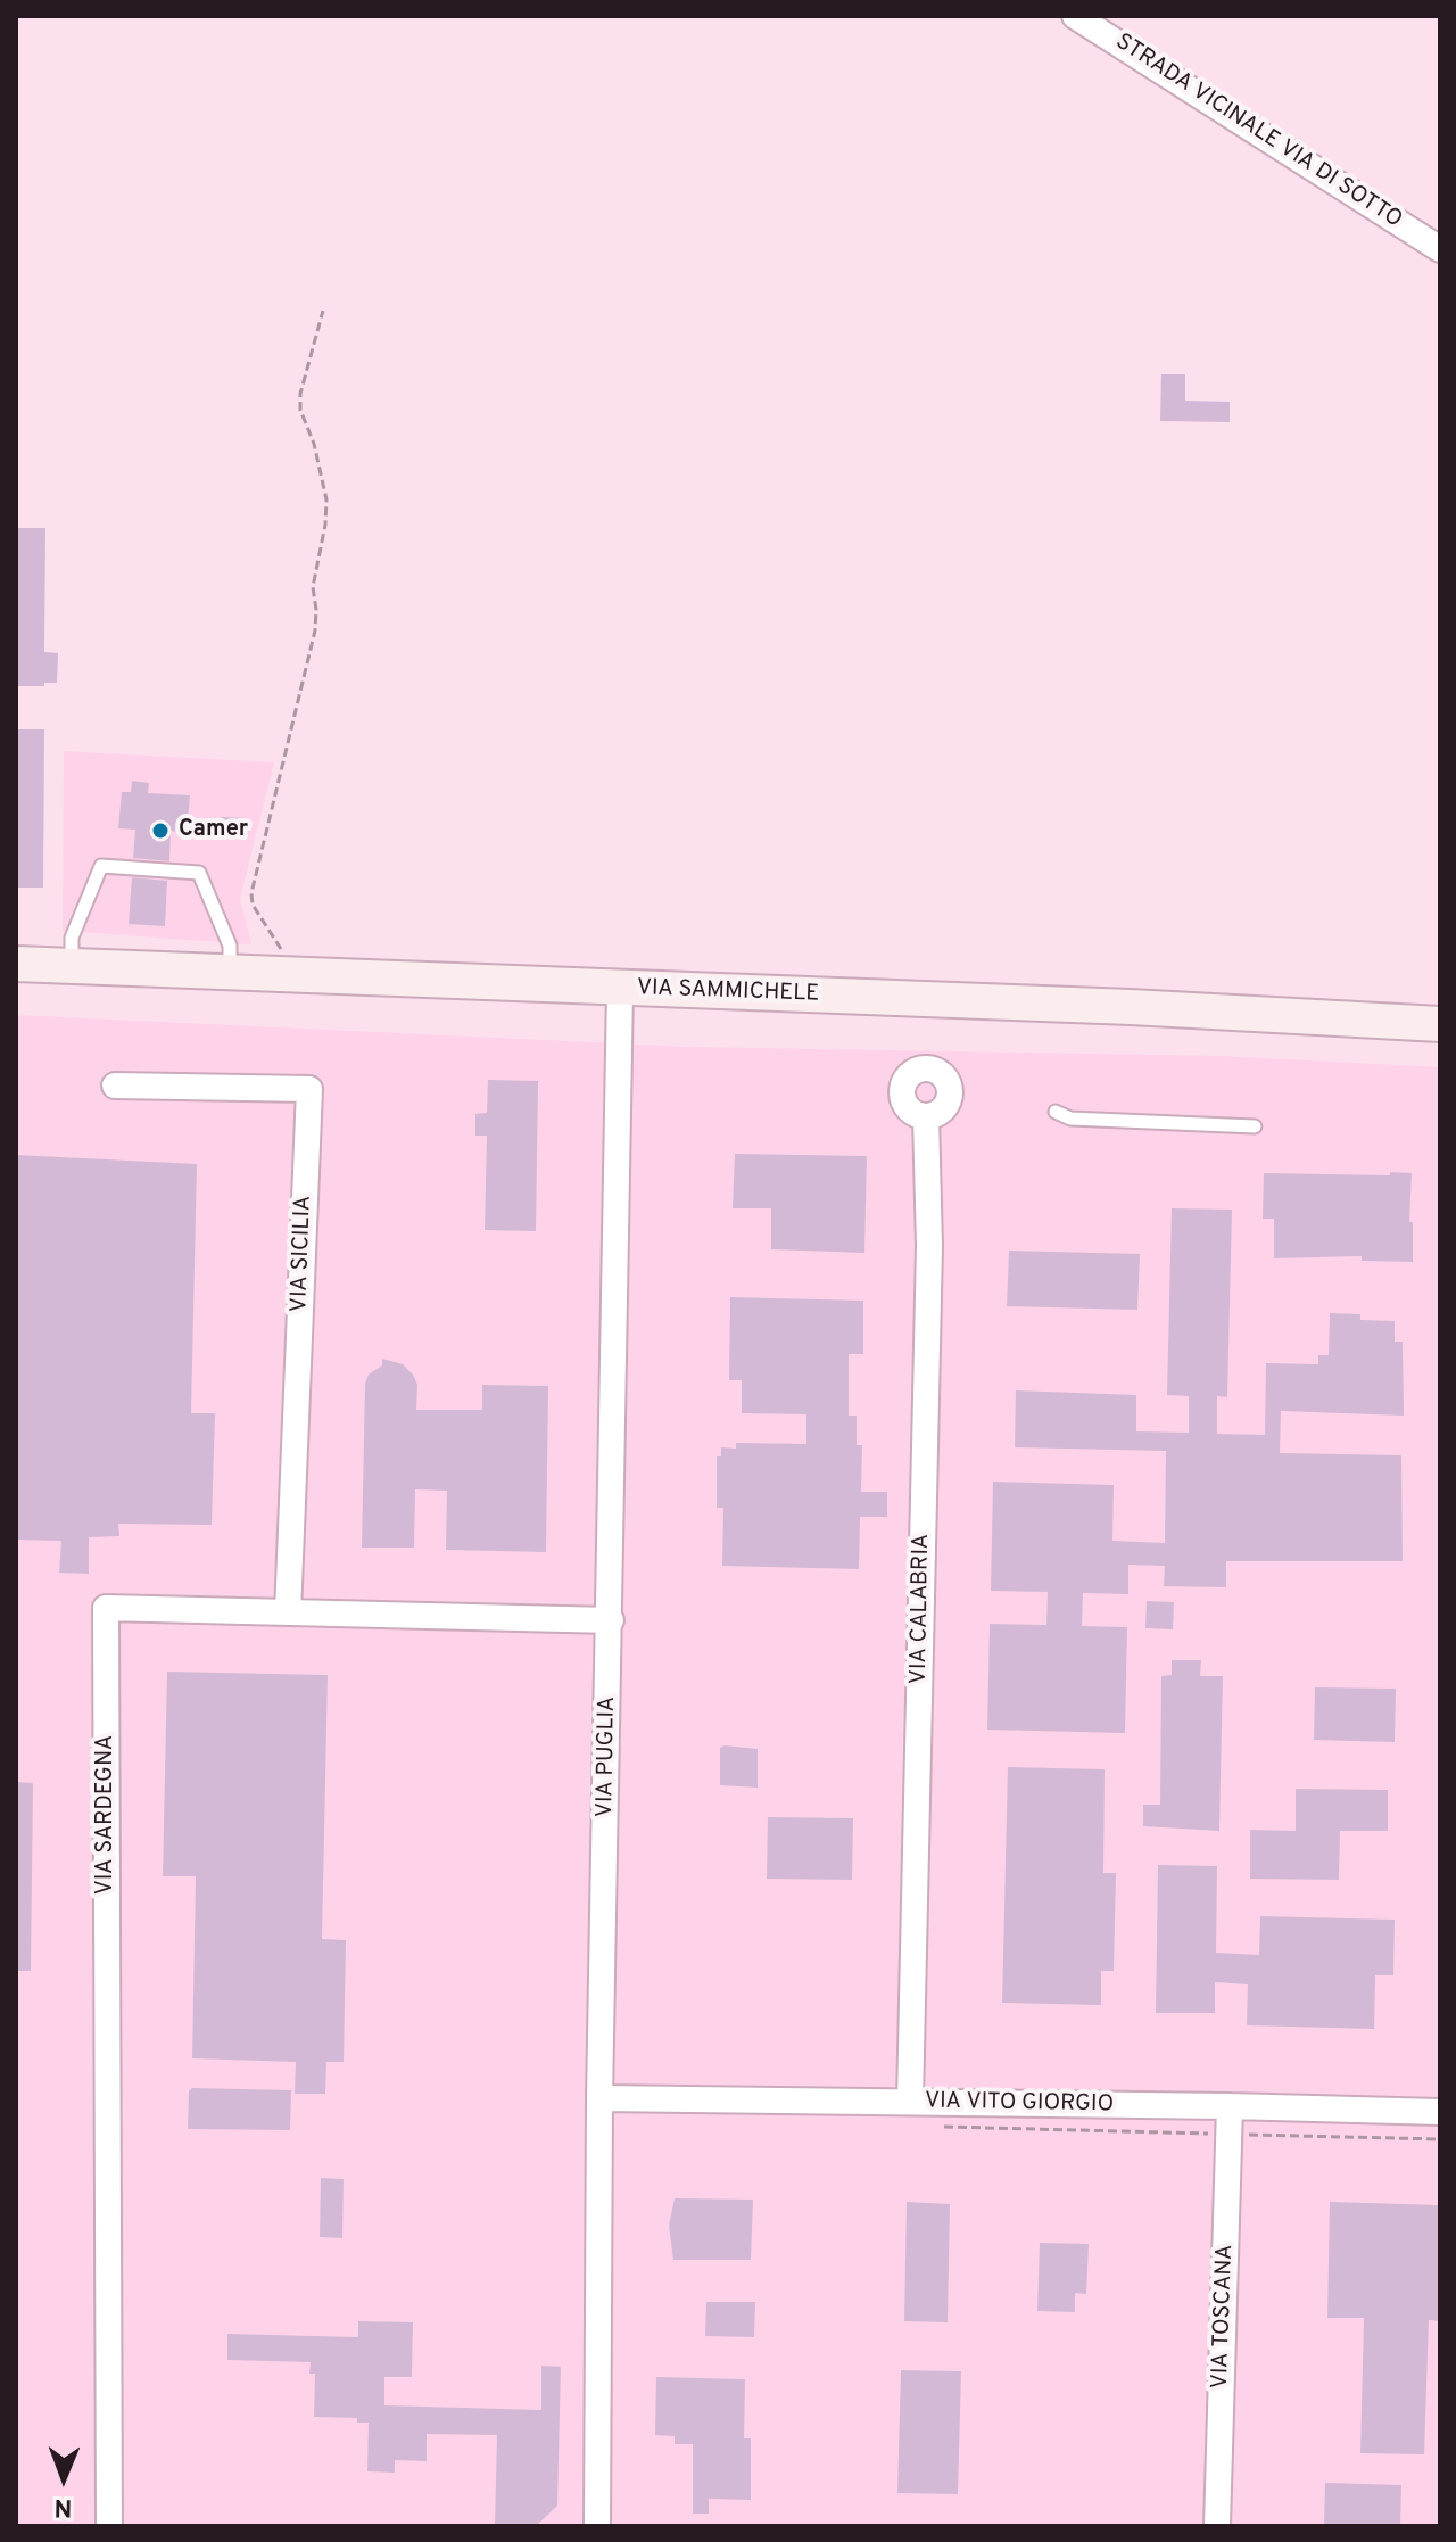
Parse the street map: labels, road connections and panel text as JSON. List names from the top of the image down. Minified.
{"streets":{"main road":["VIA SAMMICHELE"],"street":["STRADA VICINALE VIA DI SOTTO","VIA SICILIA","VIA CALABRIA","VIA PUGLIA","VIA SARDEGNA","VIA VITO GIORGIO","VIA TOSCANA"]},"crossings":[["VIA SAMMICHELE","VIA PUGLIA"],["VIA SICILIA","VIA SARDEGNA"],["VIA CALABRIA","VIA VITO GIORGIO"],["VIA PUGLIA","VIA SARDEGNA"],["VIA PUGLIA","VIA VITO GIORGIO"],["VIA VITO GIORGIO","VIA TOSCANA"]],"places":["Camer"],"north":"bottom"}
